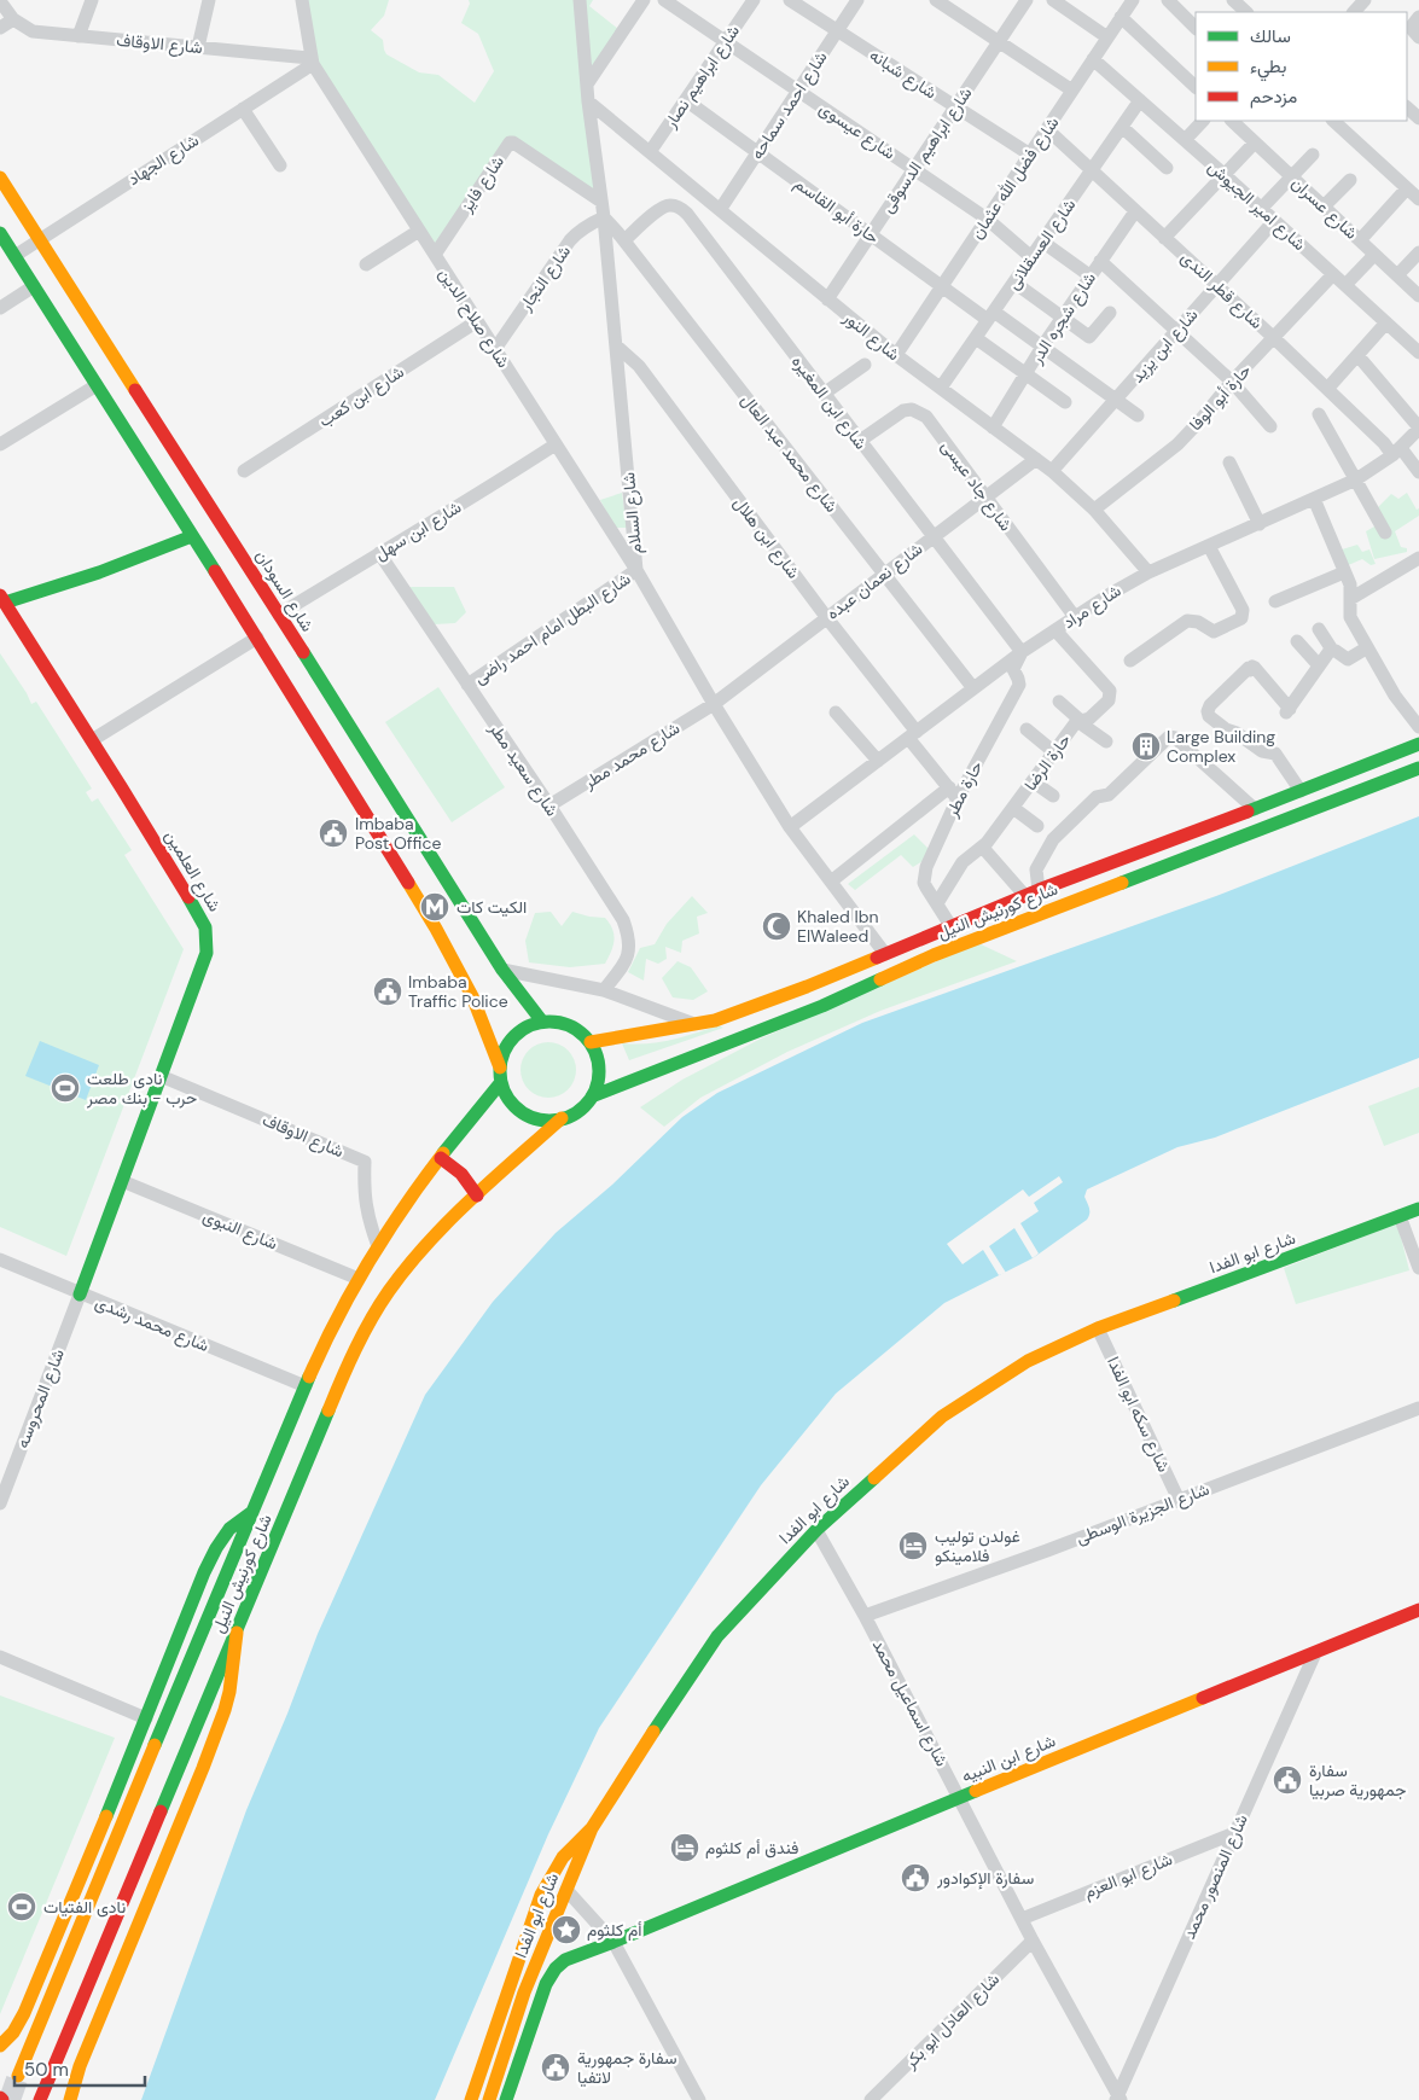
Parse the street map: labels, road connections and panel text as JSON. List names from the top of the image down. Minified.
{"streets":{"main road":["شارع السودان","شارع العلمين","شارع كورنيش النيل","شارع ابو الفدا","شارع ابن النبيه"],"street":["شارع الاوقاف","شارع شبانه","شارع ابراهيم نصار","شارع احمد سماحه","شارع عيسوى","شارع ابراهيم الدسوقى","شارع الجهاد","شارع فضل الله عثمان","شارع فايز","شارع امير الجيوش","شارع عسران","حارة أبو القاسم","شارع العسقلانى","شارع النجار","شارع قطر الندى","شارع صلاح الدين","شارع شجره الدر","شارع النور","شارع ابن يزيد","شارع ابن كعب","حارة أبو الوفا","شارع ابن المغيره","شارع محمد عبد العال","شارع جاد عيسى","شارع السلام","شارع ابن سهل","شارع ابن هلال","شارع نعمان عبده","شارع مراد","شارع البطل امام احمد راضى","شارع محمد مطر","حارة الرضا","شارع سعيد مطر","حارة مطر","شارع النبوى","شارع محمد رشدى","شارع المحروسه","شارع سكه ابو الفدا","شارع الجزيرة الوسطى","شارع اسماعيل محمد","شارع ابو العزم","شارع المنصور محمد","شارع العادل ابو بكر"]},"crossings":[["شارع الاوقاف","شارع الجهاد"],["شارع الاوقاف","شارع صلاح الدين"],["شارع الاوقاف","شارع العلمين"],["شارع الاوقاف","شارع كورنيش النيل"],["شارع شبانه","شارع احمد سماحه"],["شارع شبانه","شارع ابراهيم الدسوقى"],["شارع شبانه","شارع فضل الله عثمان"],["شارع ابراهيم نصار","شارع عيسوى"],["شارع ابراهيم نصار","حارة أبو القاسم"],["شارع ابراهيم نصار","شارع النور"],["شارع احمد سماحه","شارع عيسوى"],["شارع احمد سماحه","حارة أبو القاسم"],["شارع احمد سماحه","شارع النور"],["شارع عيسوى","شارع ابراهيم الدسوقى"],["شارع عيسوى","شارع فضل الله عثمان"],["شارع عيسوى","شارع العسقلانى"],["شارع ابراهيم الدسوقى","حارة أبو القاسم"],["شارع ابراهيم الدسوقى","شارع النور"],["شارع الجهاد","شارع صلاح الدين"],["شارع الجهاد","شارع السودان"],["شارع فضل الله عثمان","شارع امير الجيوش"],["شارع فضل الله عثمان","حارة أبو القاسم"],["شارع فضل الله عثمان","شارع قطر الندى"],["شارع فضل الله عثمان","شارع النور"],["شارع فايز","شارع صلاح الدين"],["شارع فايز","شارع السلام"],["شارع امير الجيوش","شارع العسقلانى"],["شارع امير الجيوش","شارع ابن يزيد"],["شارع امير الجيوش","حارة أبو الوفا"],["حارة أبو القاسم","شارع العسقلانى"],["حارة أبو القاسم","شارع شجره الدر"],["حارة أبو القاسم","شارع ابن يزيد"],["شارع العسقلانى","شارع قطر الندى"],["شارع العسقلانى","شارع النور"],["شارع النجار","شارع صلاح الدين"],["شارع النجار","شارع محمد عبد العال"],["شارع النجار","شارع السلام"],["شارع قطر الندى","شارع شجره الدر"],["شارع قطر الندى","شارع ابن يزيد"],["شارع قطر الندى","حارة أبو الوفا"],["شارع قطر الندى","شارع مراد"],["شارع صلاح الدين","شارع ابن كعب"],["شارع صلاح الدين","شارع السلام"],["شارع صلاح الدين","شارع ابن سهل"],["شارع صلاح الدين","شارع البطل امام احمد راضى"],["شارع شجره الدر","شارع النور"],["شارع النور","شارع ابن يزيد"],["شارع النور","حارة أبو الوفا"],["شارع النور","شارع السلام"],["شارع النور","شارع نعمان عبده"],["شارع النور","شارع مراد"],["شارع ابن المغيره","شارع محمد عبد العال"],["شارع ابن المغيره","شارع جاد عيسى"],["شارع ابن المغيره","شارع نعمان عبده"],["شارع ابن المغيره","شارع مراد"],["شارع ابن المغيره","حارة مطر"],["شارع محمد عبد العال","شارع السلام"],["شارع محمد عبد العال","شارع نعمان عبده"],["شارع محمد عبد العال","شارع مراد"],["شارع جاد عيسى","شارع نعمان عبده"],["شارع جاد عيسى","شارع مراد"],["شارع السلام","شارع ابن هلال"],["شارع السلام","شارع نعمان عبده"],["شارع السلام","شارع مراد"],["شارع السلام","شارع البطل امام احمد راضى"],["شارع السلام","شارع محمد مطر"],["شارع السلام","شارع كورنيش النيل"],["شارع ابن سهل","شارع السودان"],["شارع ابن سهل","شارع سعيد مطر"],["شارع ابن هلال","شارع نعمان عبده"],["شارع ابن هلال","شارع مراد"],["شارع ابن هلال","حارة مطر"],["شارع نعمان عبده","شارع محمد مطر"],["شارع السودان","شارع كورنيش النيل"],["شارع مراد","حارة الرضا"],["شارع مراد","حارة مطر"],["شارع البطل امام احمد راضى","شارع سعيد مطر"],["شارع محمد مطر","شارع سعيد مطر"],["حارة الرضا","حارة مطر"],["حارة مطر","شارع كورنيش النيل"],["شارع العلمين","شارع النبوى"],["شارع العلمين","شارع محمد رشدى"],["شارع العلمين","شارع المحروسه"],["شارع كورنيش النيل","شارع النبوى"],["شارع كورنيش النيل","شارع محمد رشدى"],["شارع ابو الفدا","شارع سكه ابو الفدا"],["شارع ابو الفدا","شارع اسماعيل محمد"],["شارع محمد رشدى","شارع المحروسه"],["شارع سكه ابو الفدا","شارع الجزيرة الوسطى"],["شارع الجزيرة الوسطى","شارع اسماعيل محمد"],["شارع اسماعيل محمد","شارع ابن النبيه"],["شارع اسماعيل محمد","شارع ابو العزم"],["شارع اسماعيل محمد","شارع المنصور محمد"],["شارع اسماعيل محمد","شارع العادل ابو بكر"],["شارع ابن النبيه","شارع المنصور محمد"],["شارع ابو العزم","شارع المنصور محمد"]],"places":{"building":["Large Building Complex"],"public building":["Imbaba Post Office","Imbaba Traffic Police","سفارة جمهورية صربيا","سفارة الإكوادور","سفارة جمهورية لاتفيا"],"metro station":["الکيت کات"],"mosque":["Khaled Ibn ElWaleed"],"sports":["نادى طلعت حرب - بنك مصر","نادى الفتيات"],"hotel":["غولدن توليب فلامينكو","فندق أم كلثوم"],"place":["أم كلثوم"]},"legend":["سالك","بطيء","مزدحم"],"scale_bar":"50 m"}
